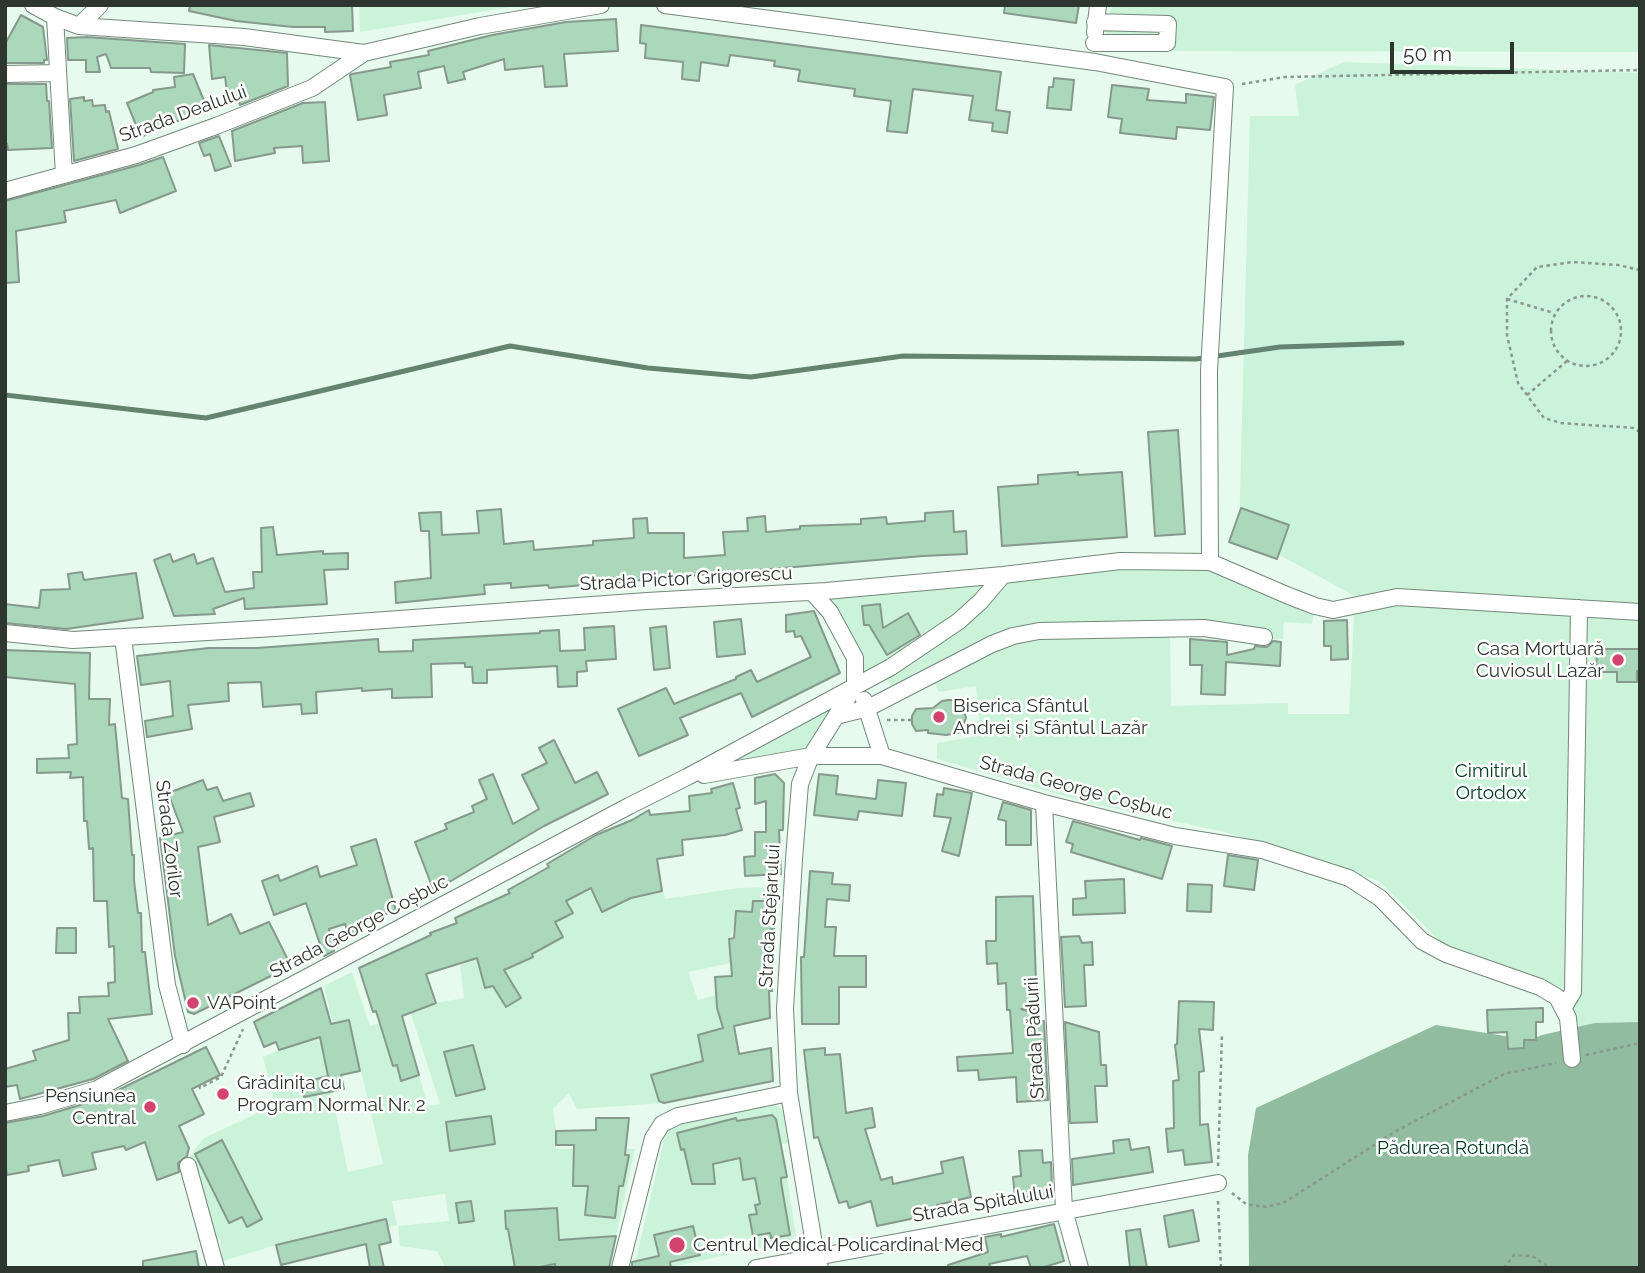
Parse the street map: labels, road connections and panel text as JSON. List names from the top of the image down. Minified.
{"streets":{"street":["Strada Dealului","Strada Pictor Grigorescu","Strada George Coșbuc","Strada Zorilor","Strada Stejarului","Strada Pădurii","Strada Spitalului"]},"crossings":[["Strada Pictor Grigorescu","Strada George Coșbuc"],["Strada Pictor Grigorescu","Strada Zorilor"],["Strada George Coșbuc","Strada Zorilor"],["Strada George Coșbuc","Strada Stejarului"],["Strada George Coșbuc","Strada Pădurii"],["Strada Stejarului","Strada Spitalului"],["Strada Pădurii","Strada Spitalului"]],"parks":["Cimitirul Ortodox","Pădurea Rotundă"],"places":["Casa Mortuară Cuviosul Lazăr","Biserica Sfântul Andrei și Sfântul Lazăr","VAPoint","Grădinița cu Program Normal Nr. 2","Pensiunea Central","Centrul Medical Policardinal Med"],"scale_bar":"50 m"}
